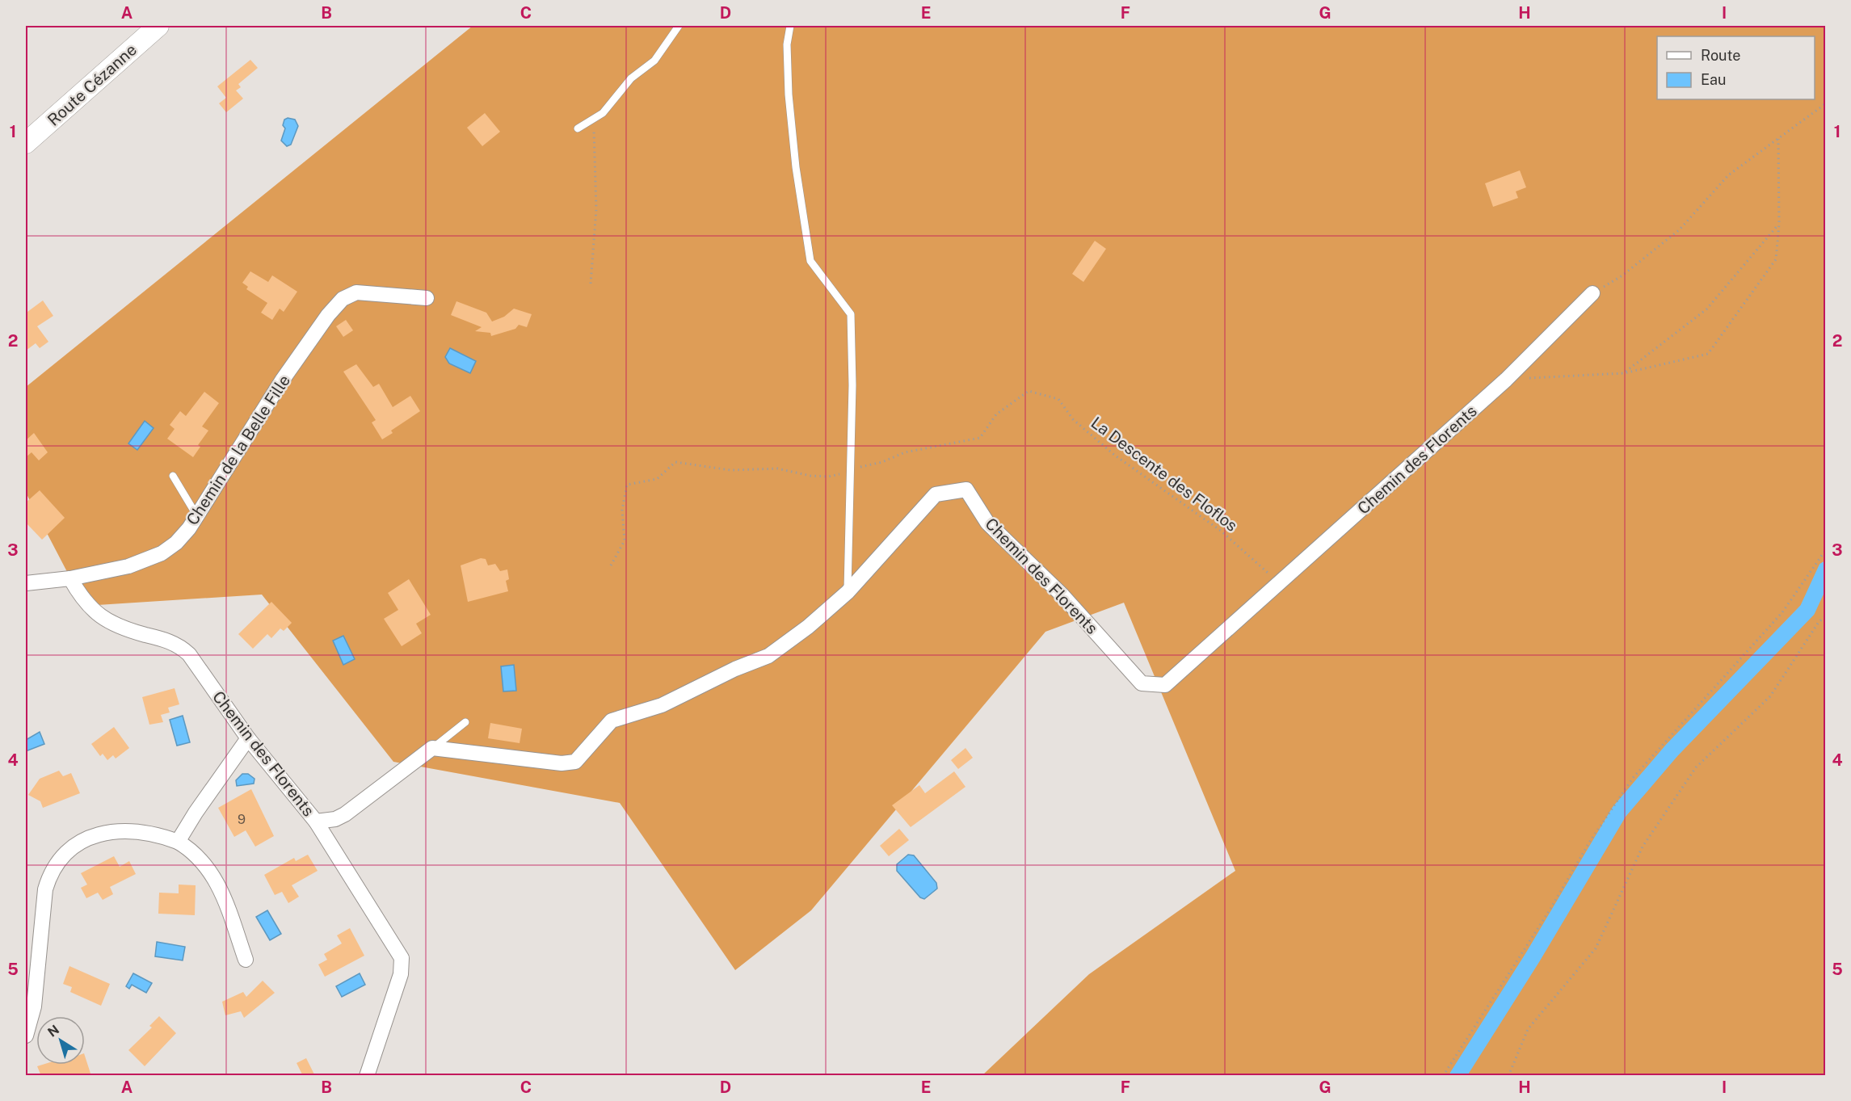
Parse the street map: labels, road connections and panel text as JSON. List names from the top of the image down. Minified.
{"streets":{"street":["Route Cézanne","Chemin de la Belle Fille","Chemin des Florents"],"path":["La Descente des Floflos"]},"crossings":[["Chemin de la Belle Fille","Chemin des Florents"],["Chemin des Florents","La Descente des Floflos"]],"house_numbers":["9"],"legend":["Route","Eau"],"north":"top left","grid":{"columns":["A","B","C","D","E","F","G","H","I"],"rows":["1","2","3","4","5"]}}
